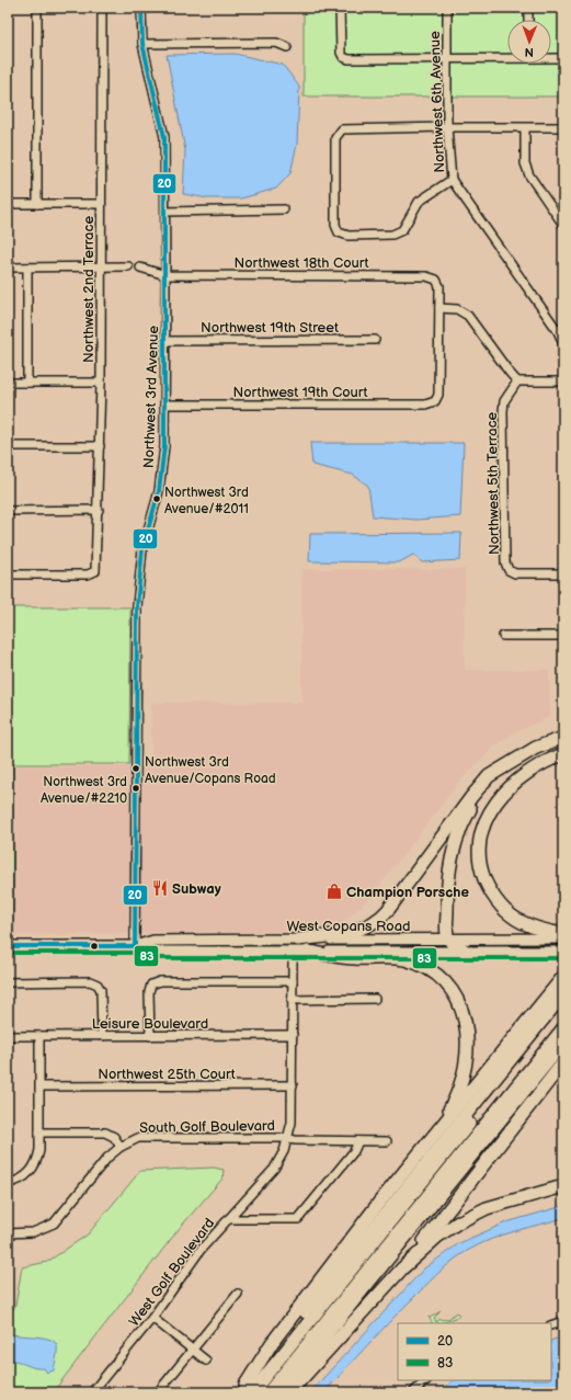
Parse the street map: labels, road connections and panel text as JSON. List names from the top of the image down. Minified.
{"streets":{"main road":["West Copans Road"],"street":["Northwest 6th Avenue","Northwest 18th Court","Northwest 2nd Terrace","Northwest 19th Street","Northwest 19th Court","Northwest 3rd Avenue","Northwest 5th Terrace","Leisure Boulevard","Northwest 25th Court","South Golf Boulevard","West Golf Boulevard"]},"crossings":[["Northwest 18th Court","Northwest 19th Court"],["Northwest 18th Court","Northwest 3rd Avenue"],["Northwest 19th Street","Northwest 3rd Avenue"],["Northwest 19th Court","Northwest 3rd Avenue"],["Northwest 3rd Avenue","West Copans Road"],["Leisure Boulevard","West Golf Boulevard"],["Northwest 25th Court","West Golf Boulevard"],["South Golf Boulevard","West Golf Boulevard"]],"places":{"other":["Northwest 3rd Avenue/#2011","Northwest 3rd Avenue/Copans Road","Northwest 3rd Avenue/#2210"],"restaurant":["Subway"],"shop":["Champion Porsche"]},"lines":["transit line 20","transit line 83"],"legend":["20","83"],"north":"bottom"}
